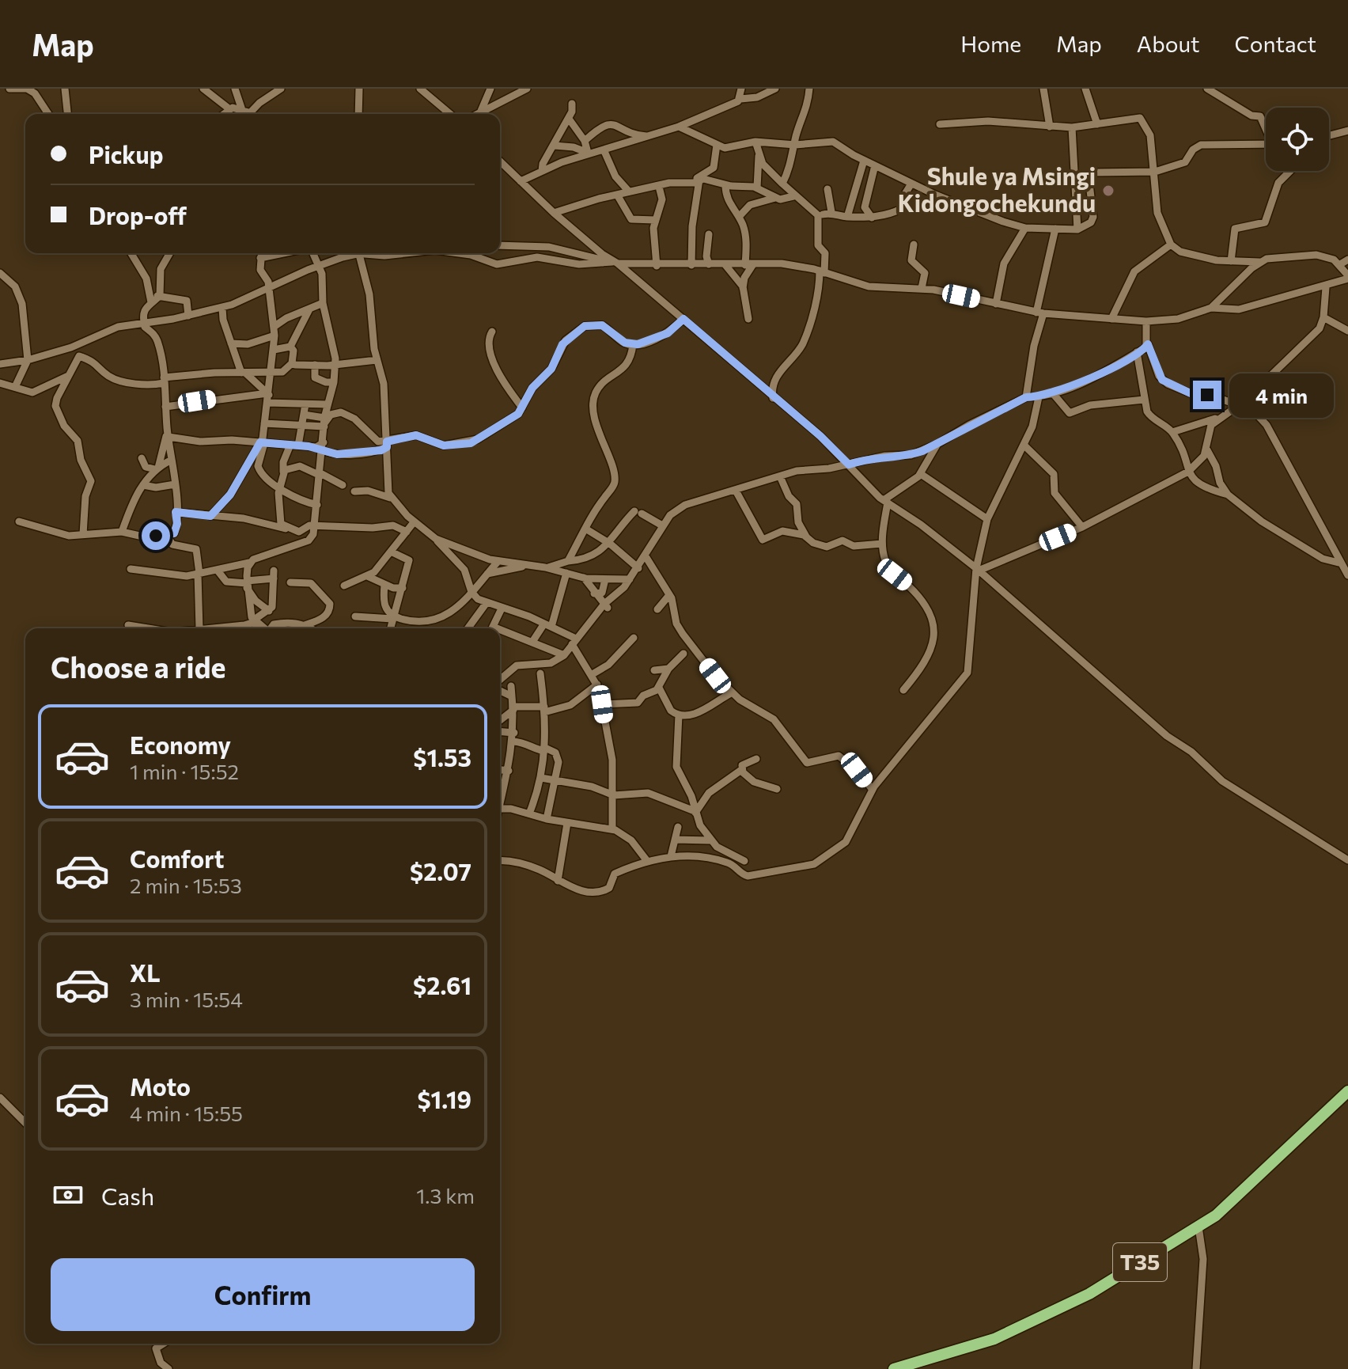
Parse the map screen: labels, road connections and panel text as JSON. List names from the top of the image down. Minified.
{"streets":{"highway":["T35"]},"places":["Shule ya Msingi Kidongochekundu"],"page":{"header":"Map","nav":["Home","Map","About","Contact"],"banner":["Pickup","Drop-off"],"bubble":"4 min","heading":"Choose a ride","list":[{"name":"Economy","note":"1 min · 15:52","value":"$1.53"},{"name":"Comfort","note":"2 min · 15:53","value":"$2.07"},{"name":"XL","note":"3 min · 15:54","value":"$2.61"},{"name":"Moto","note":"4 min · 15:55","value":"$1.19"}],"pay":["Cash","1.3 km"],"buttons":"Confirm"}}
